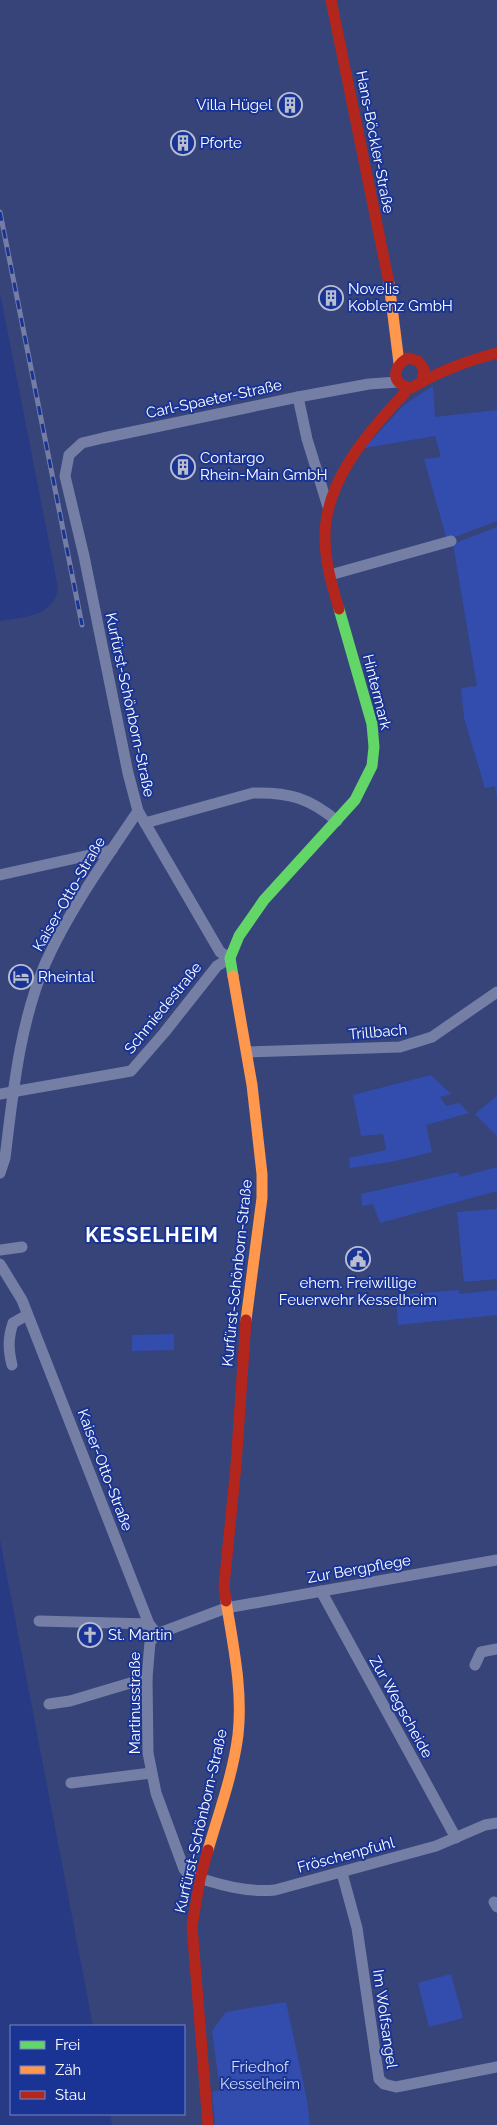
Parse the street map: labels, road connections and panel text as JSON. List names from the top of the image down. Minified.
{"streets":{"street":["Hans-Böckler-Straße","Carl-Spaeter-Straße","Hintermark","Kurfürst-Schönborn-Straße","Kaiser-Otto-Straße","Schmiedestraße","Trillbach","Zur Bergpflege","Martinusstraße","Zur Wegscheide","Fröschenpfuhl","Im Wolfsangel"]},"crossings":[["Hans-Böckler-Straße","Carl-Spaeter-Straße"],["Hans-Böckler-Straße","Hintermark"],["Carl-Spaeter-Straße","Hintermark"],["Carl-Spaeter-Straße","Kurfürst-Schönborn-Straße"],["Hintermark","Kurfürst-Schönborn-Straße"],["Hintermark","Schmiedestraße"],["Kurfürst-Schönborn-Straße","Kaiser-Otto-Straße"],["Kurfürst-Schönborn-Straße","Schmiedestraße"],["Kurfürst-Schönborn-Straße","Trillbach"],["Kurfürst-Schönborn-Straße","Zur Bergpflege"],["Kurfürst-Schönborn-Straße","Martinusstraße"],["Kurfürst-Schönborn-Straße","Fröschenpfuhl"],["Kaiser-Otto-Straße","Schmiedestraße"],["Kaiser-Otto-Straße","Zur Bergpflege"],["Kaiser-Otto-Straße","Martinusstraße"],["Zur Bergpflege","Martinusstraße"],["Zur Bergpflege","Zur Wegscheide"],["Martinusstraße","Fröschenpfuhl"],["Zur Wegscheide","Fröschenpfuhl"],["Fröschenpfuhl","Im Wolfsangel"]],"districts":["KESSELHEIM"],"parks":["Friedhof Kesselheim"],"places":{"building":["Villa Hügel","Pforte","Novelis Koblenz GmbH","Contargo Rhein-Main GmbH"],"hotel":["Rheintal"],"public building":["ehem. Freiwillige Feuerwehr Kesselheim"],"church":["St. Martin"]},"legend":["Frei","Zäh","Stau"]}
